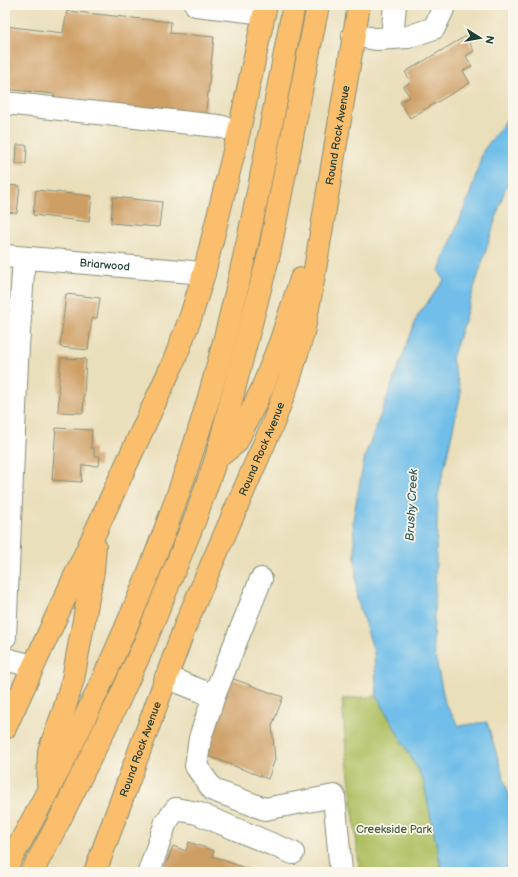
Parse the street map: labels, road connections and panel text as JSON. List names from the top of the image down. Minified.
{"streets":{"main road":["Round Rock Avenue"],"street":["Briarwood"]},"water":["Brushy Creek"],"parks":["Creekside Park"],"north":"right"}
